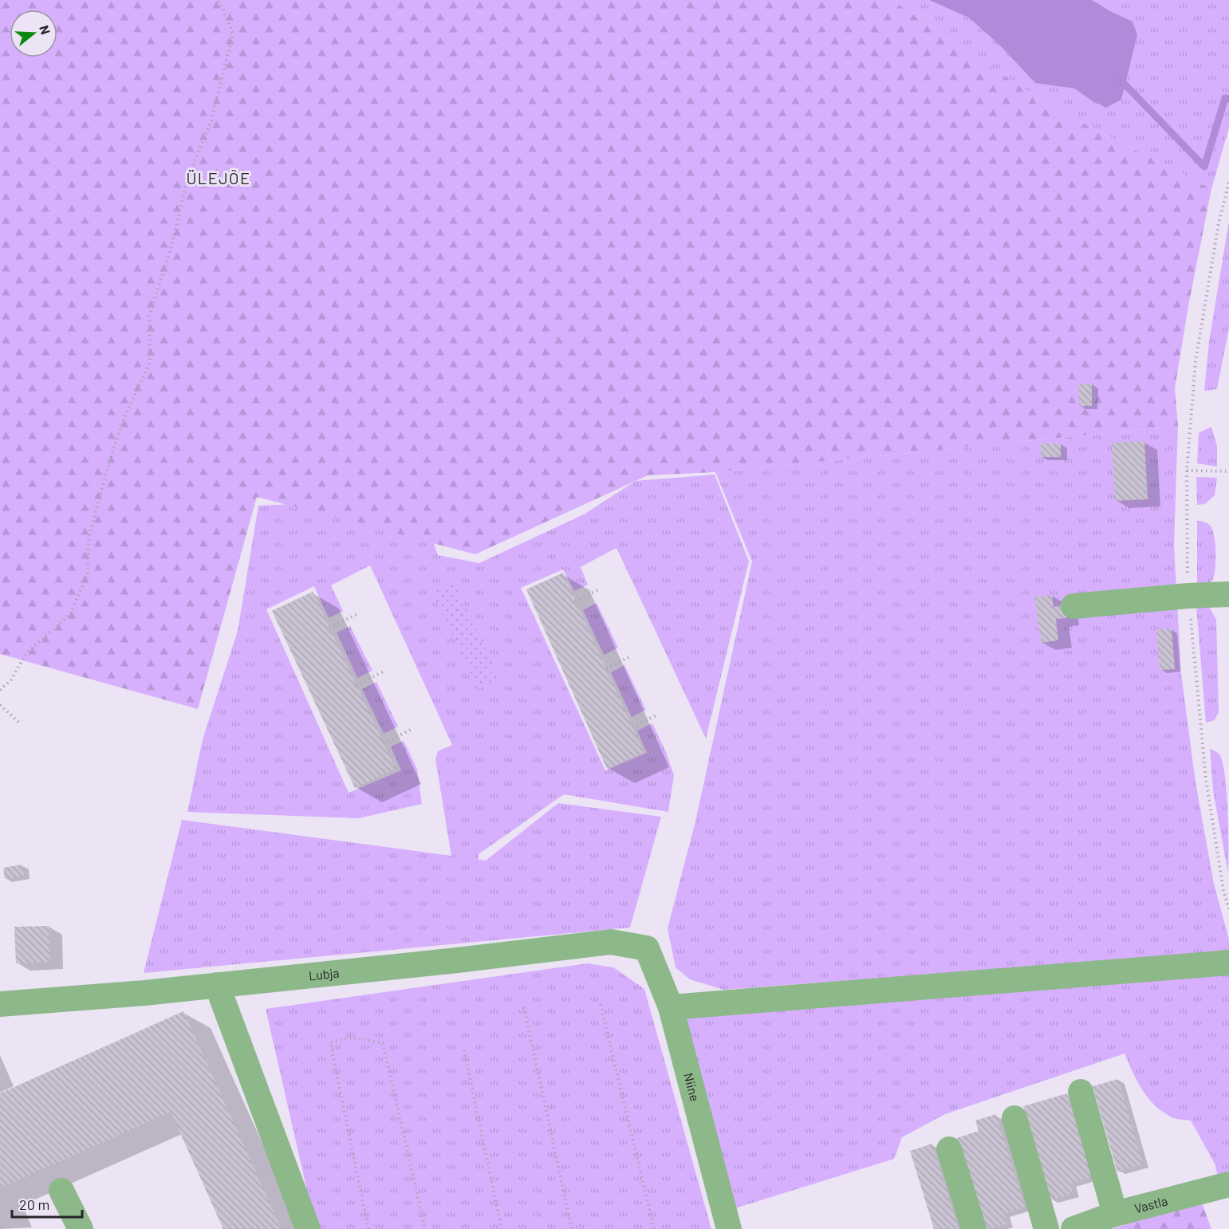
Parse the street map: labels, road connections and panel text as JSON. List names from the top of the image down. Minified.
{"streets":{"street":["Lubja","Niine","Vastla"]},"crossings":[["Lubja","Niine"]],"districts":["ÜLEJÕE"],"scale_bar":"20 m","north":"right"}
